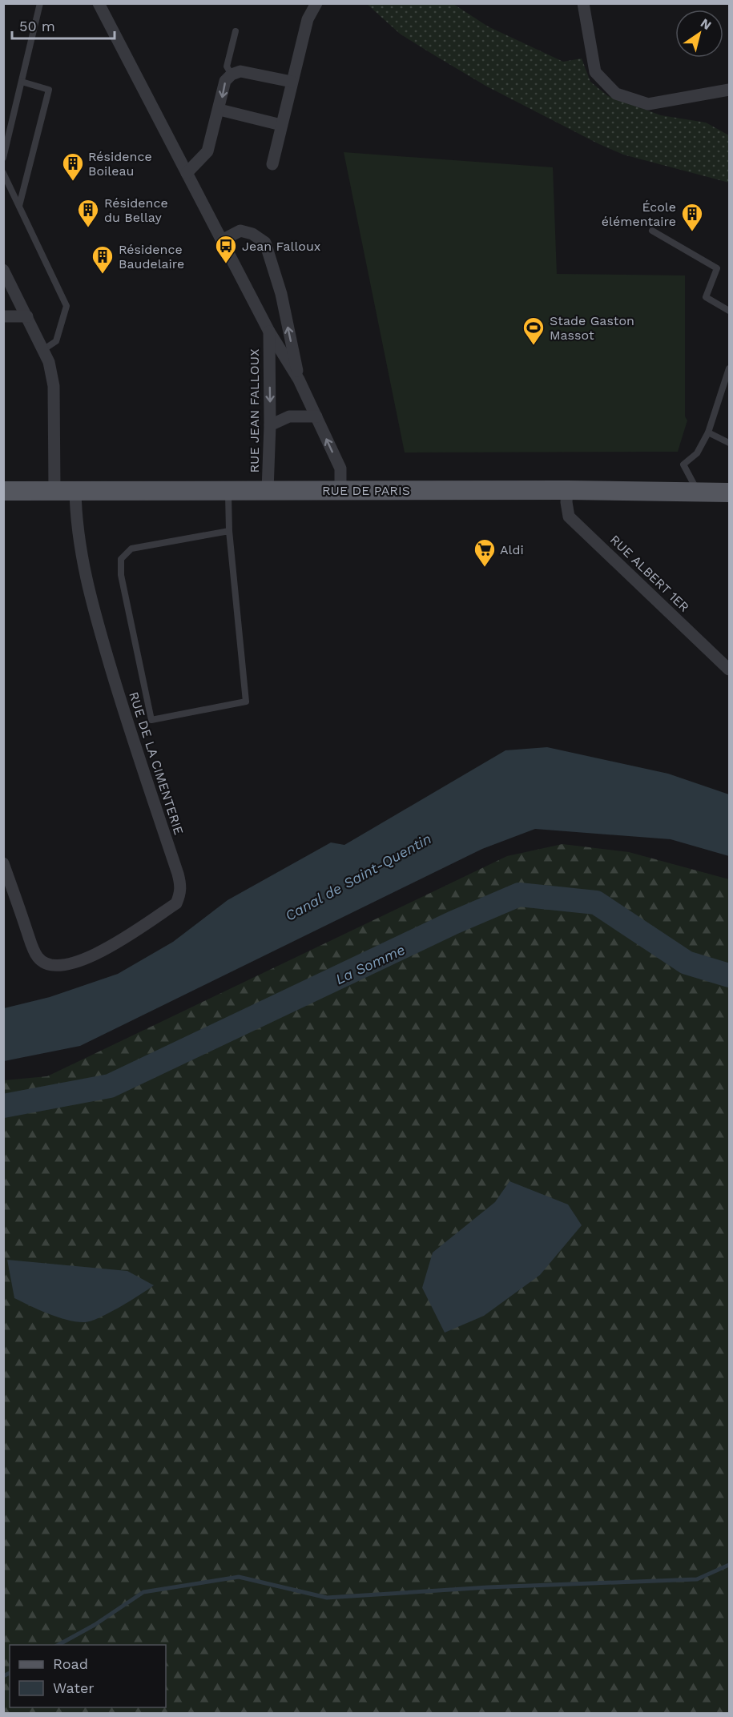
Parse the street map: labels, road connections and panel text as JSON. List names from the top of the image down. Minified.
{"streets":{"main road":["RUE DE PARIS"],"street":["RUE JEAN FALLOUX","RUE ALBERT 1ER","RUE DE LA CIMENTERIE"]},"crossings":[["RUE JEAN FALLOUX","RUE DE PARIS"],["RUE DE PARIS","RUE ALBERT 1ER"],["RUE DE PARIS","RUE DE LA CIMENTERIE"]],"water":["Canal de Saint-Quentin","La Somme"],"places":{"building":["Résidence Boileau","Résidence du Bellay","École élémentaire","Résidence Baudelaire"],"bus stop":["Jean Falloux"],"sports":["Stade Gaston Massot"],"supermarket":["Aldi"]},"legend":["Road","Water"],"scale_bar":"50 m","north":"top right"}
